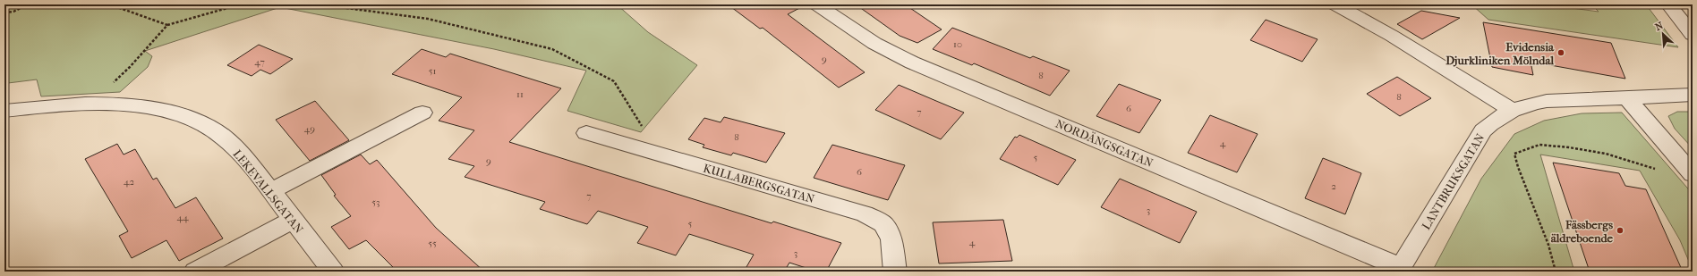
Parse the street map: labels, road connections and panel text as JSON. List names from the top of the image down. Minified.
{"streets":{"street":["NORDÄNGSGATAN","LANTBRUKSGATAN","KULLABERGSGATAN","LEKEVALLSGATAN"]},"crossings":[["NORDÄNGSGATAN","LANTBRUKSGATAN"]],"places":["Evidensia Djurkliniken Mölndal","Fässbergs äldreboende"],"house_numbers":["10","9","47","51","8","11","8","6","7","49","8","4","5","9","6","42","2","7","53","3","44","5","4","55","3"],"north":"top left"}
